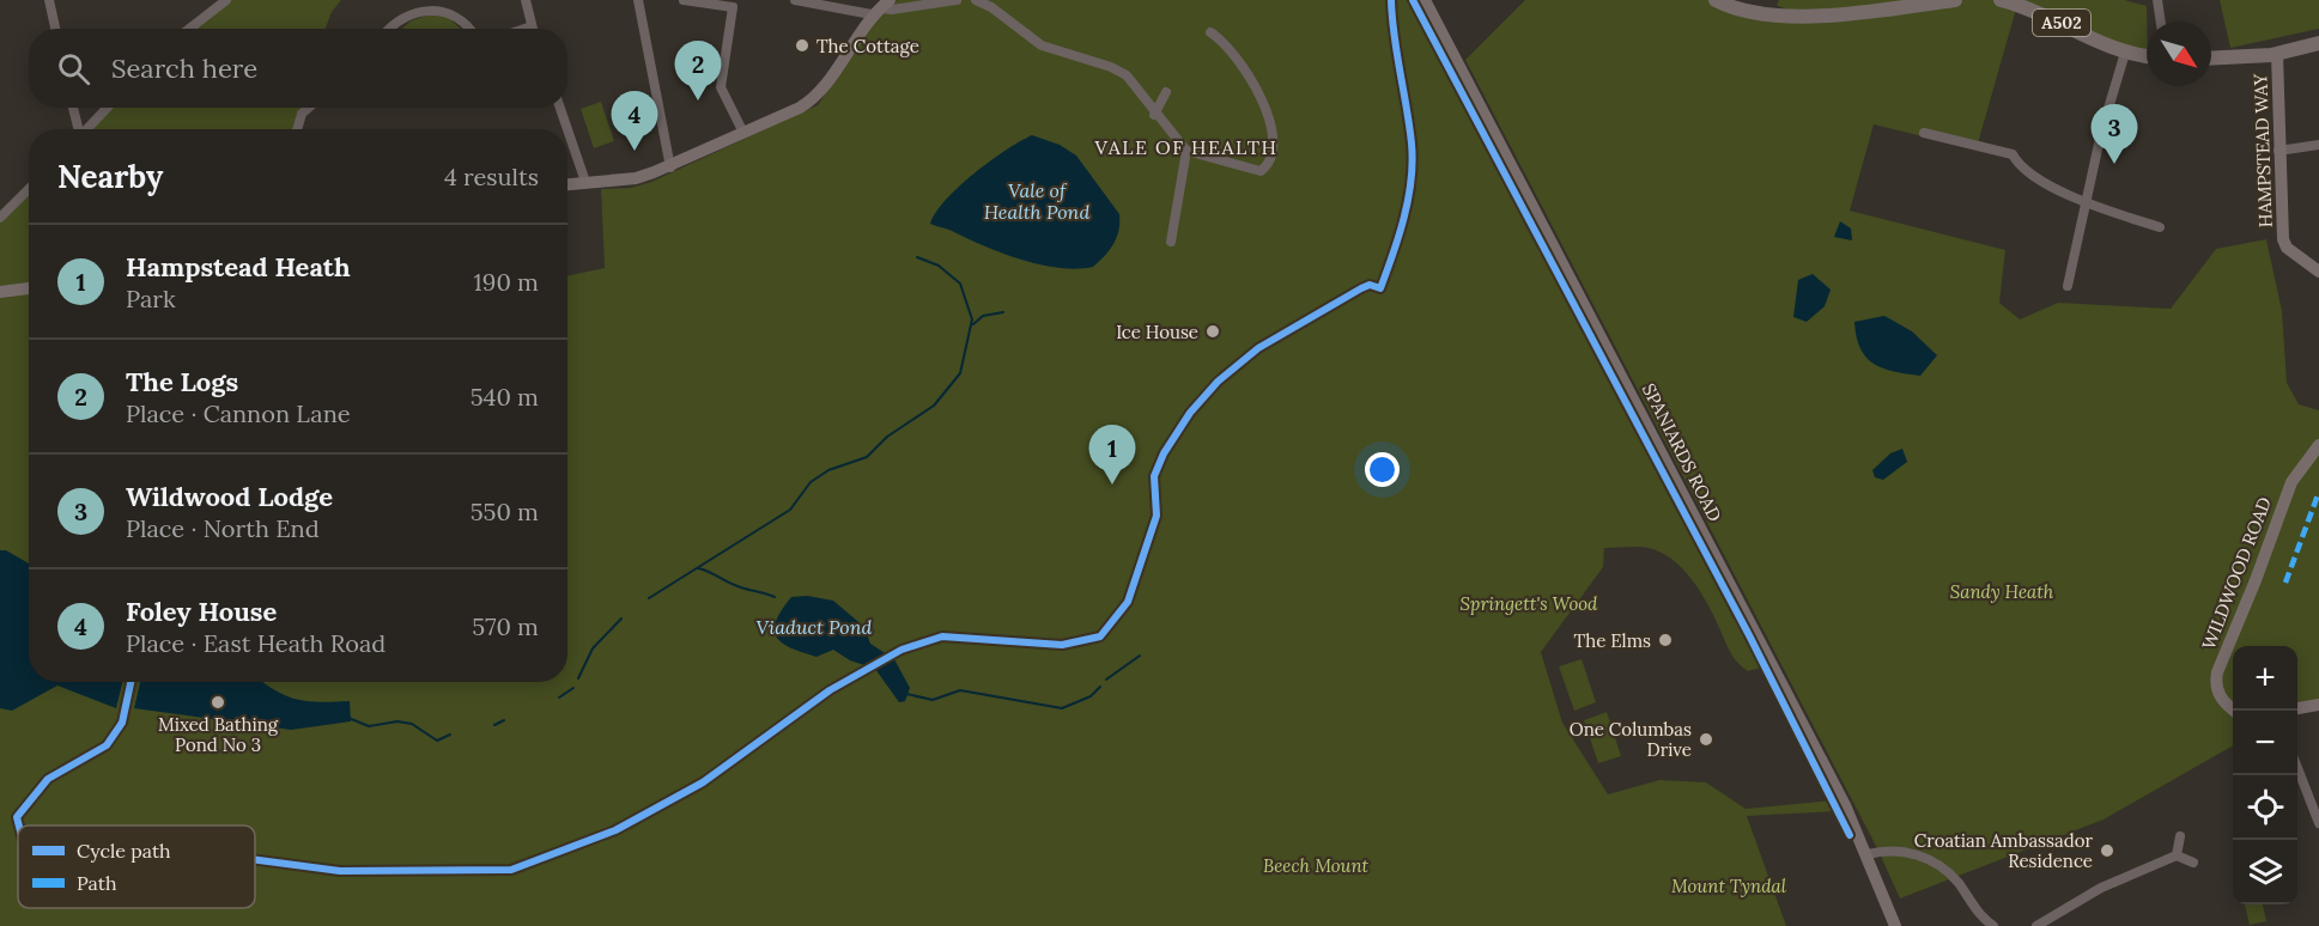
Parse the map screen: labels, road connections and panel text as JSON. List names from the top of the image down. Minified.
{"streets":{"main road":["A502","HAMPSTEAD WAY","SPANIARDS ROAD","WILDWOOD ROAD"]},"districts":["VALE OF HEALTH"],"water":["Vale of Health Pond","Viaduct Pond"],"parks":["Sandy Heath","Springett's Wood","Beech Mount","Mount Tyndal"],"places":["The Cottage","Ice House","The Elms","Mixed Bathing Pond No 3","One Columbas Drive","Croatian Ambassador Residence"],"legend":["Cycle path","Path"],"north":"bottom right","page":{"search":"Search here","pins":["2","4","3","1"],"heading":["Nearby","4 results"],"list":[{"mark":"1","name":"Hampstead Heath","note":"Park","value":"190 m"},{"mark":"2","name":"The Logs","note":"Place · Cannon Lane","value":"540 m"},{"mark":"3","name":"Wildwood Lodge","note":"Place · North End","value":"550 m"},{"mark":"4","name":"Foley House","note":"Place · East Heath Road","value":"570 m"}],"map_buttons":["+","−"]}}
